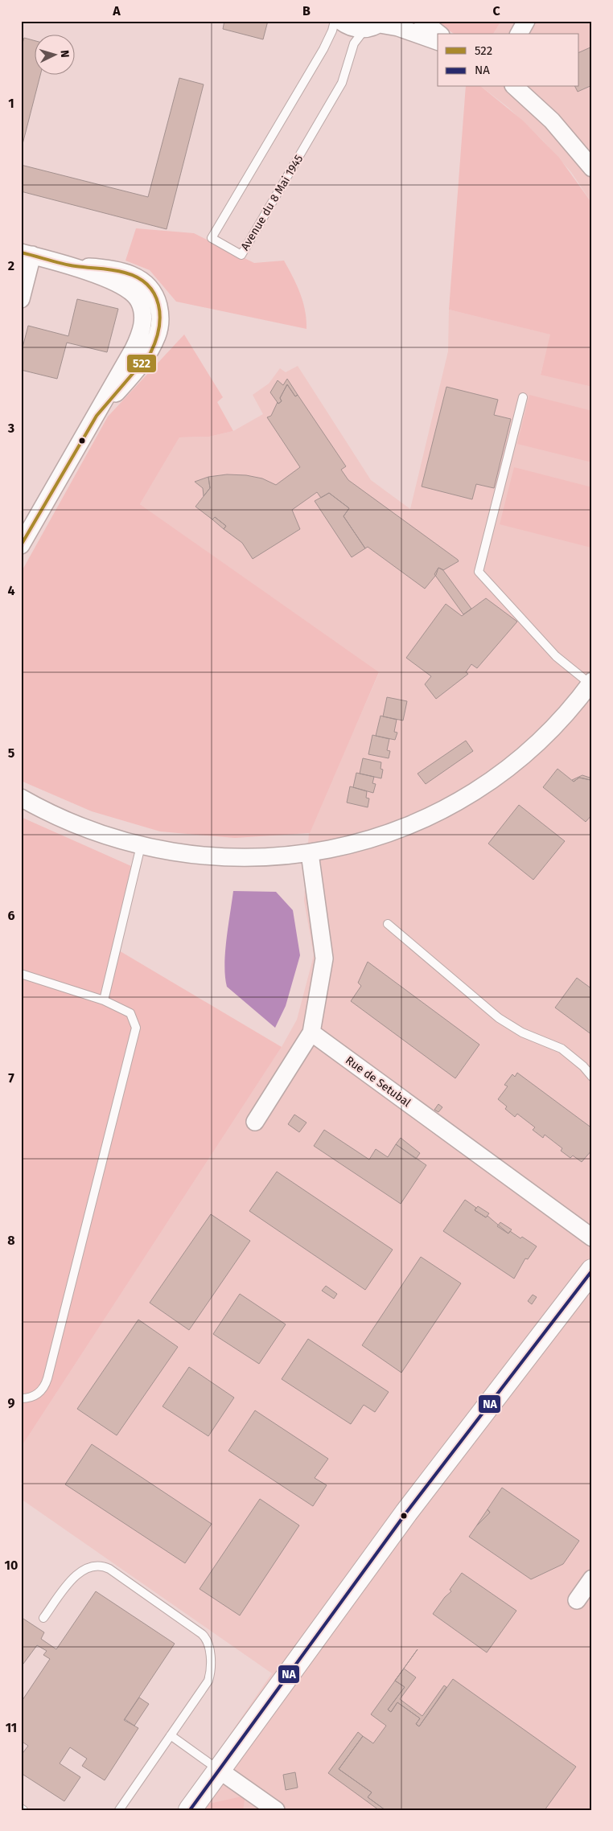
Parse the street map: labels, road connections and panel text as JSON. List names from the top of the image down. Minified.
{"streets":{"street":["Rue de Setubal"],"lane":["Avenue du 8 Mai 1945"]},"lines":["transit line 522","transit line NA"],"legend":["522","NA"],"north":"right","grid":{"columns":["A","B","C"],"rows":["1","2","3","4","5","6","7","8","9","10","11"]}}
